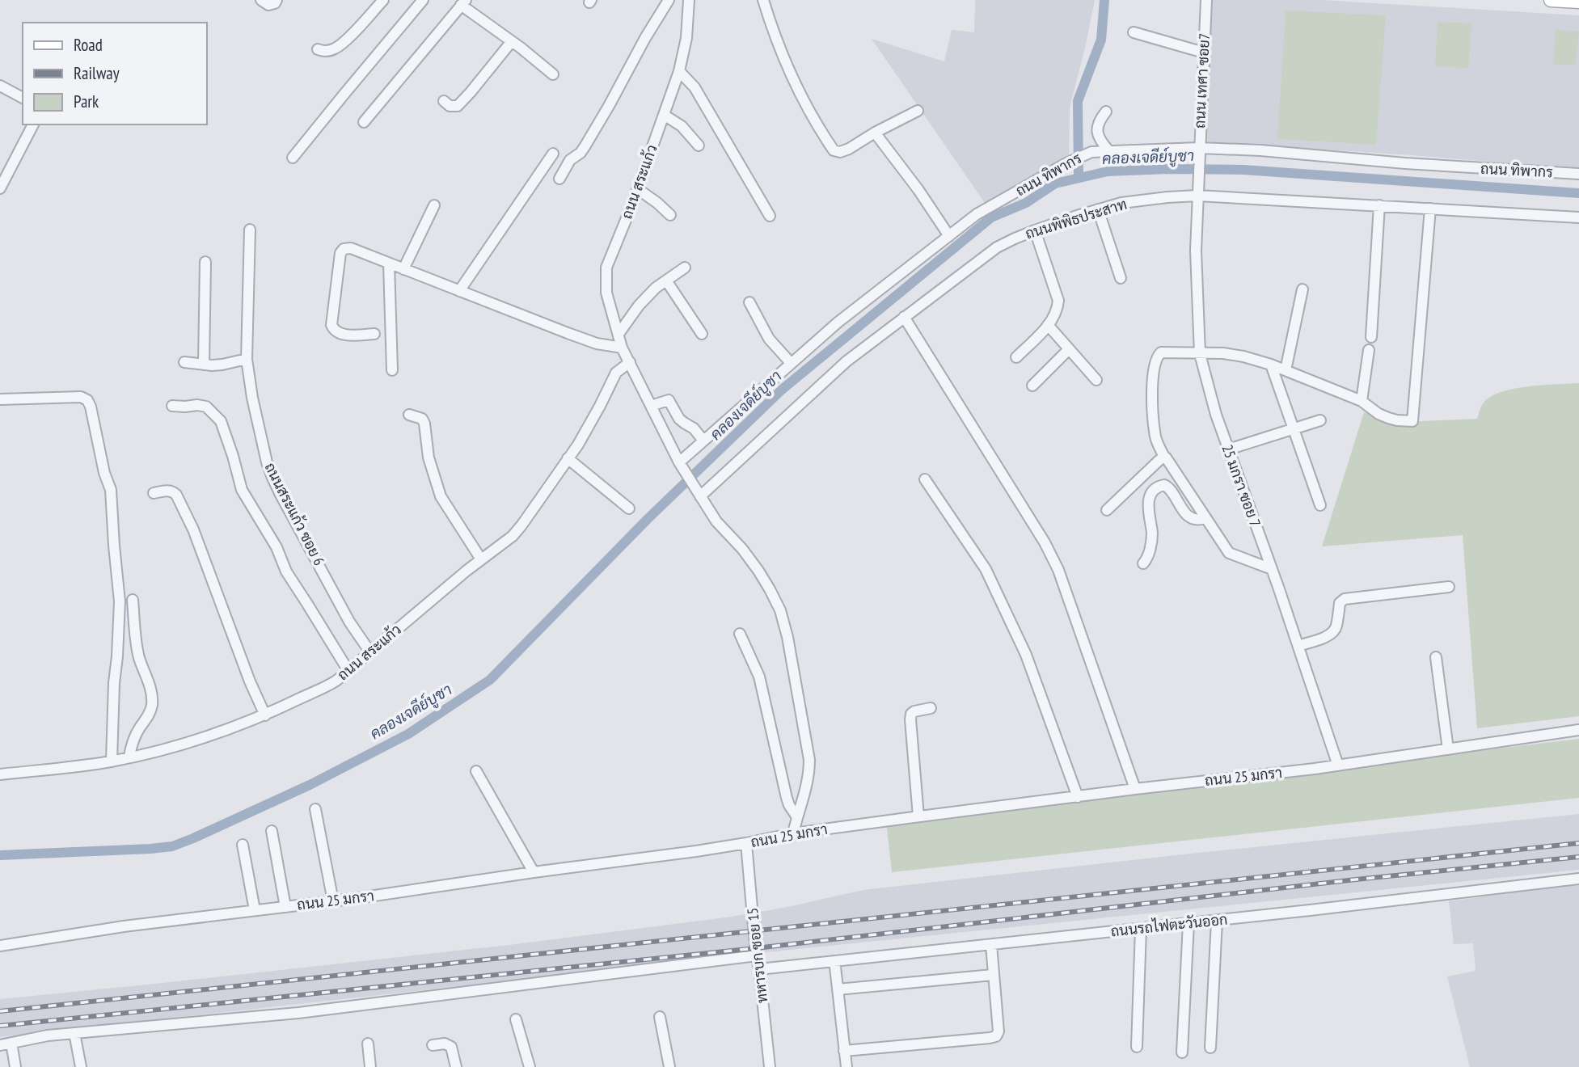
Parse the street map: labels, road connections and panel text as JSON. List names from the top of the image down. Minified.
{"streets":{"street":["ถนน เทศา ซอย7","ถนน ทิพากร","ถนน สระแก้ว","ถนนพิพิธประสาท","25 มกรา ซอย 7","ถนนสระแก้ว ซอย 6","ถนน 25 มกรา","ถนนรถไฟตะวันออก","ทหารบก ซอย 15"]},"crossings":[["ถนน เทศา ซอย7","ถนน ทิพากร"],["ถนน เทศา ซอย7","ถนนพิพิธประสาท"],["ถนน เทศา ซอย7","25 มกรา ซอย 7"],["ถนน ทิพากร","ถนน สระแก้ว"],["ถนน สระแก้ว","ถนนพิพิธประสาท"],["ถนน สระแก้ว","ถนนสระแก้ว ซอย 6"],["ถนน สระแก้ว","ถนน 25 มกรา"],["ถนนพิพิธประสาท","25 มกรา ซอย 7"],["25 มกรา ซอย 7","ถนน 25 มกรา"],["ถนน 25 มกรา","ทหารบก ซอย 15"],["ถนนรถไฟตะวันออก","ทหารบก ซอย 15"]],"water":["คลองเจดีย์บูชา"],"legend":["Road","Railway","Park"]}
